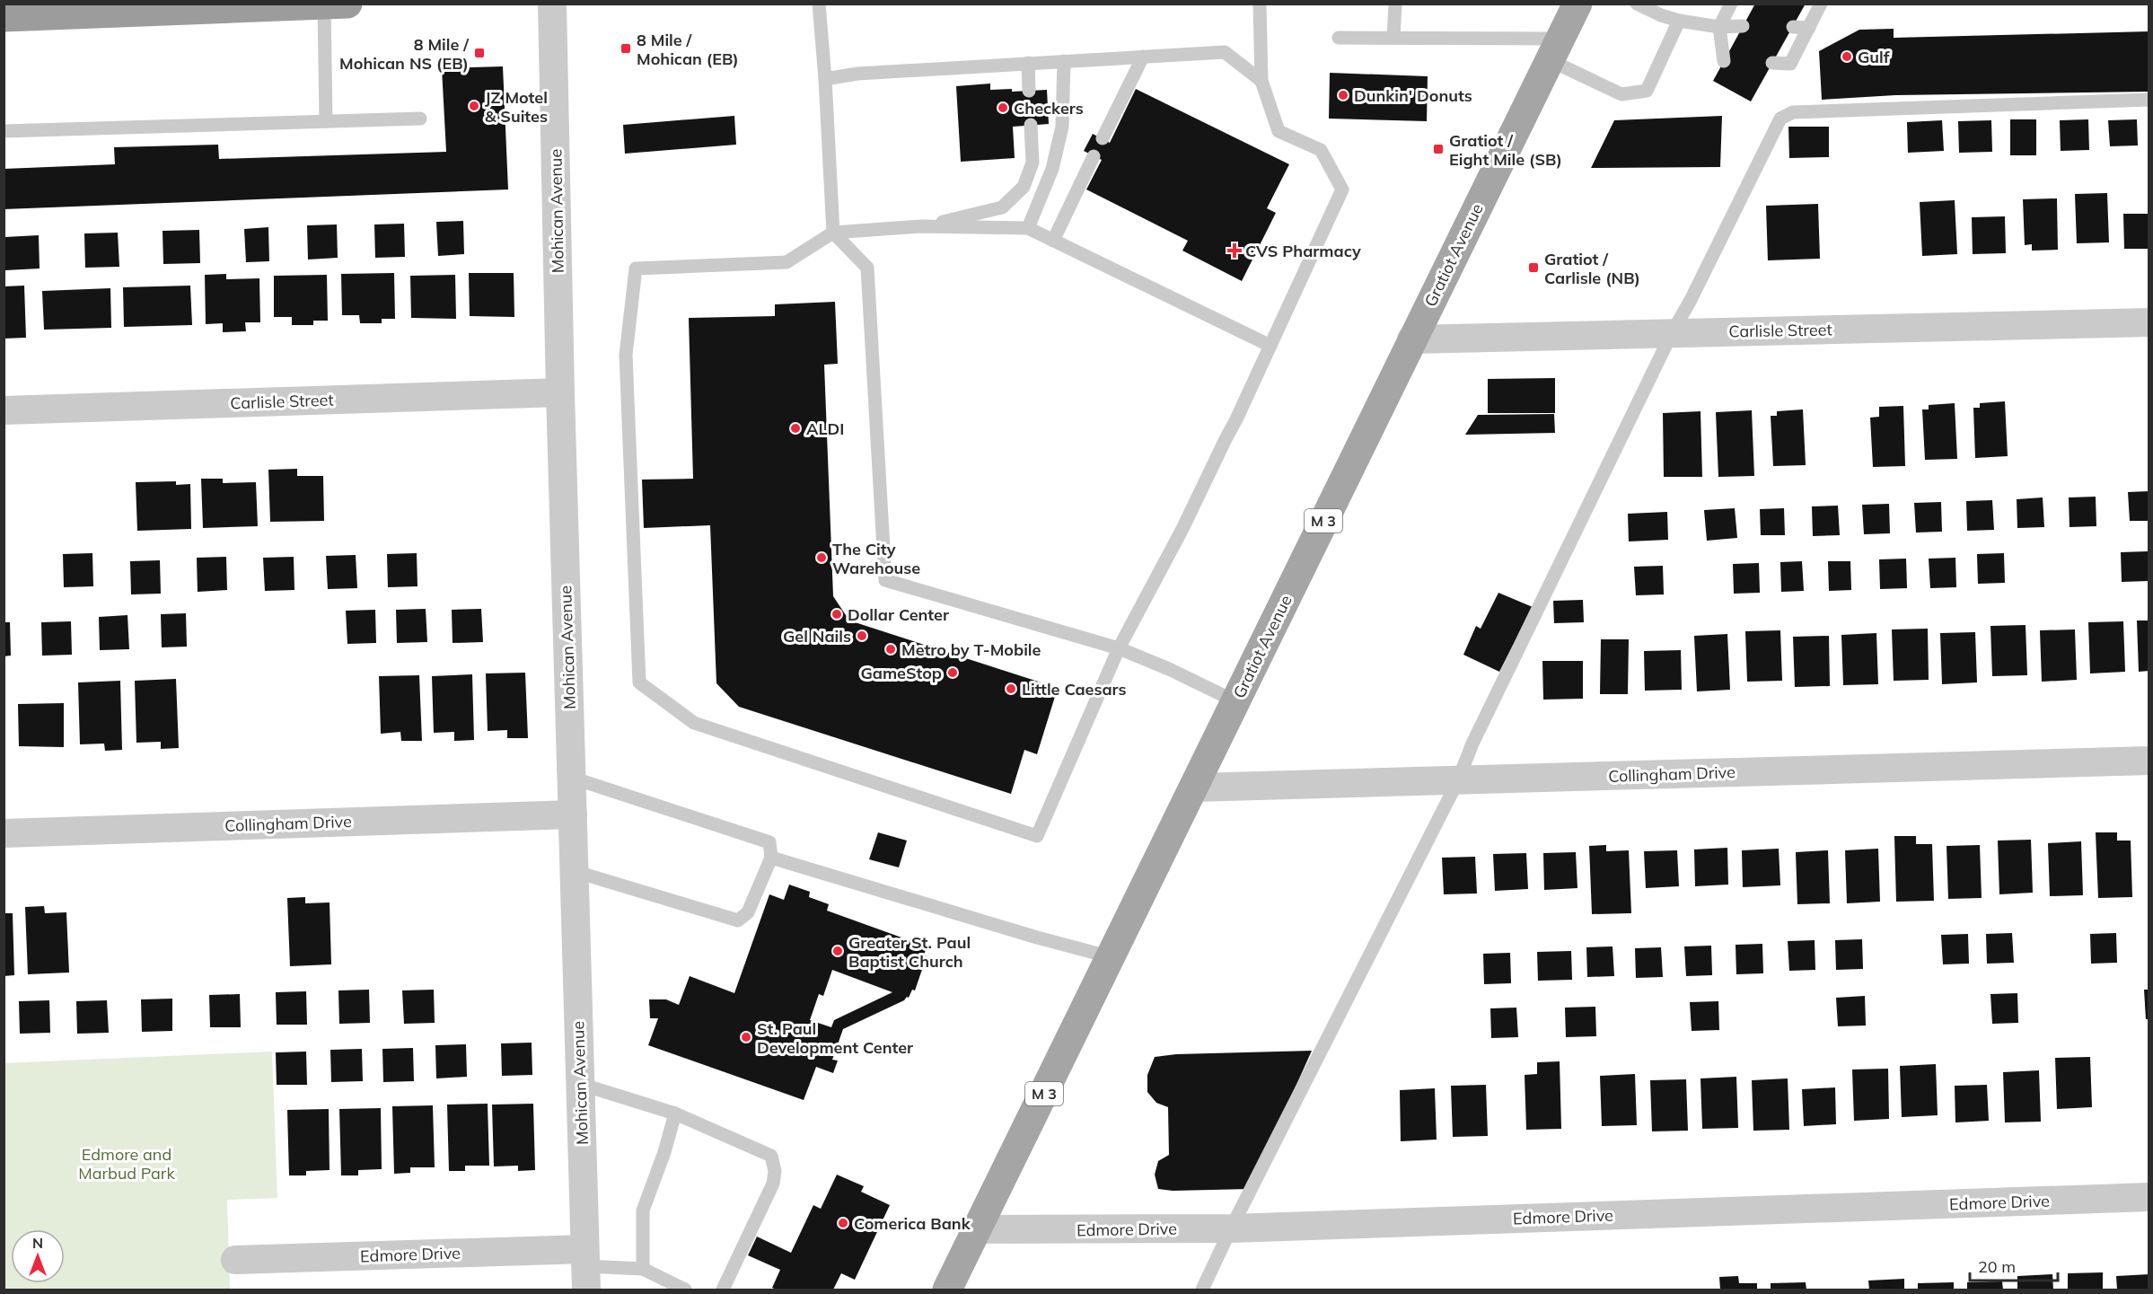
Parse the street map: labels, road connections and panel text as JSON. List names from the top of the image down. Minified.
{"streets":{"main road":["Gratiot Avenue","M 3"],"street":["Mohican Avenue","Carlisle Street","Collingham Drive","Edmore Drive"]},"crossings":[["Mohican Avenue","Carlisle Street"],["Mohican Avenue","Collingham Drive"],["Mohican Avenue","Edmore Drive"],["Gratiot Avenue","Carlisle Street"],["Gratiot Avenue","Collingham Drive"],["Gratiot Avenue","Edmore Drive"]],"parks":["Edmore and Marbud Park"],"places":{"transit":["8 Mile / Mohican (EB)","8 Mile / Mohican NS (EB)","Gratiot / Eight Mile (SB)","Gratiot / Carlisle (NB)"],"other":["Gulf","Dunkin' Donuts","JZ Motel & Suites","Checkers","ALDI","The City Warehouse","Dollar Center","Gel Nails","Metro by T-Mobile","GameStop","Little Caesars","Greater St. Paul Baptist Church","St. Paul Development Center","Comerica Bank"],"health":["CVS Pharmacy"]},"scale_bar":"20 m","north":"top"}
